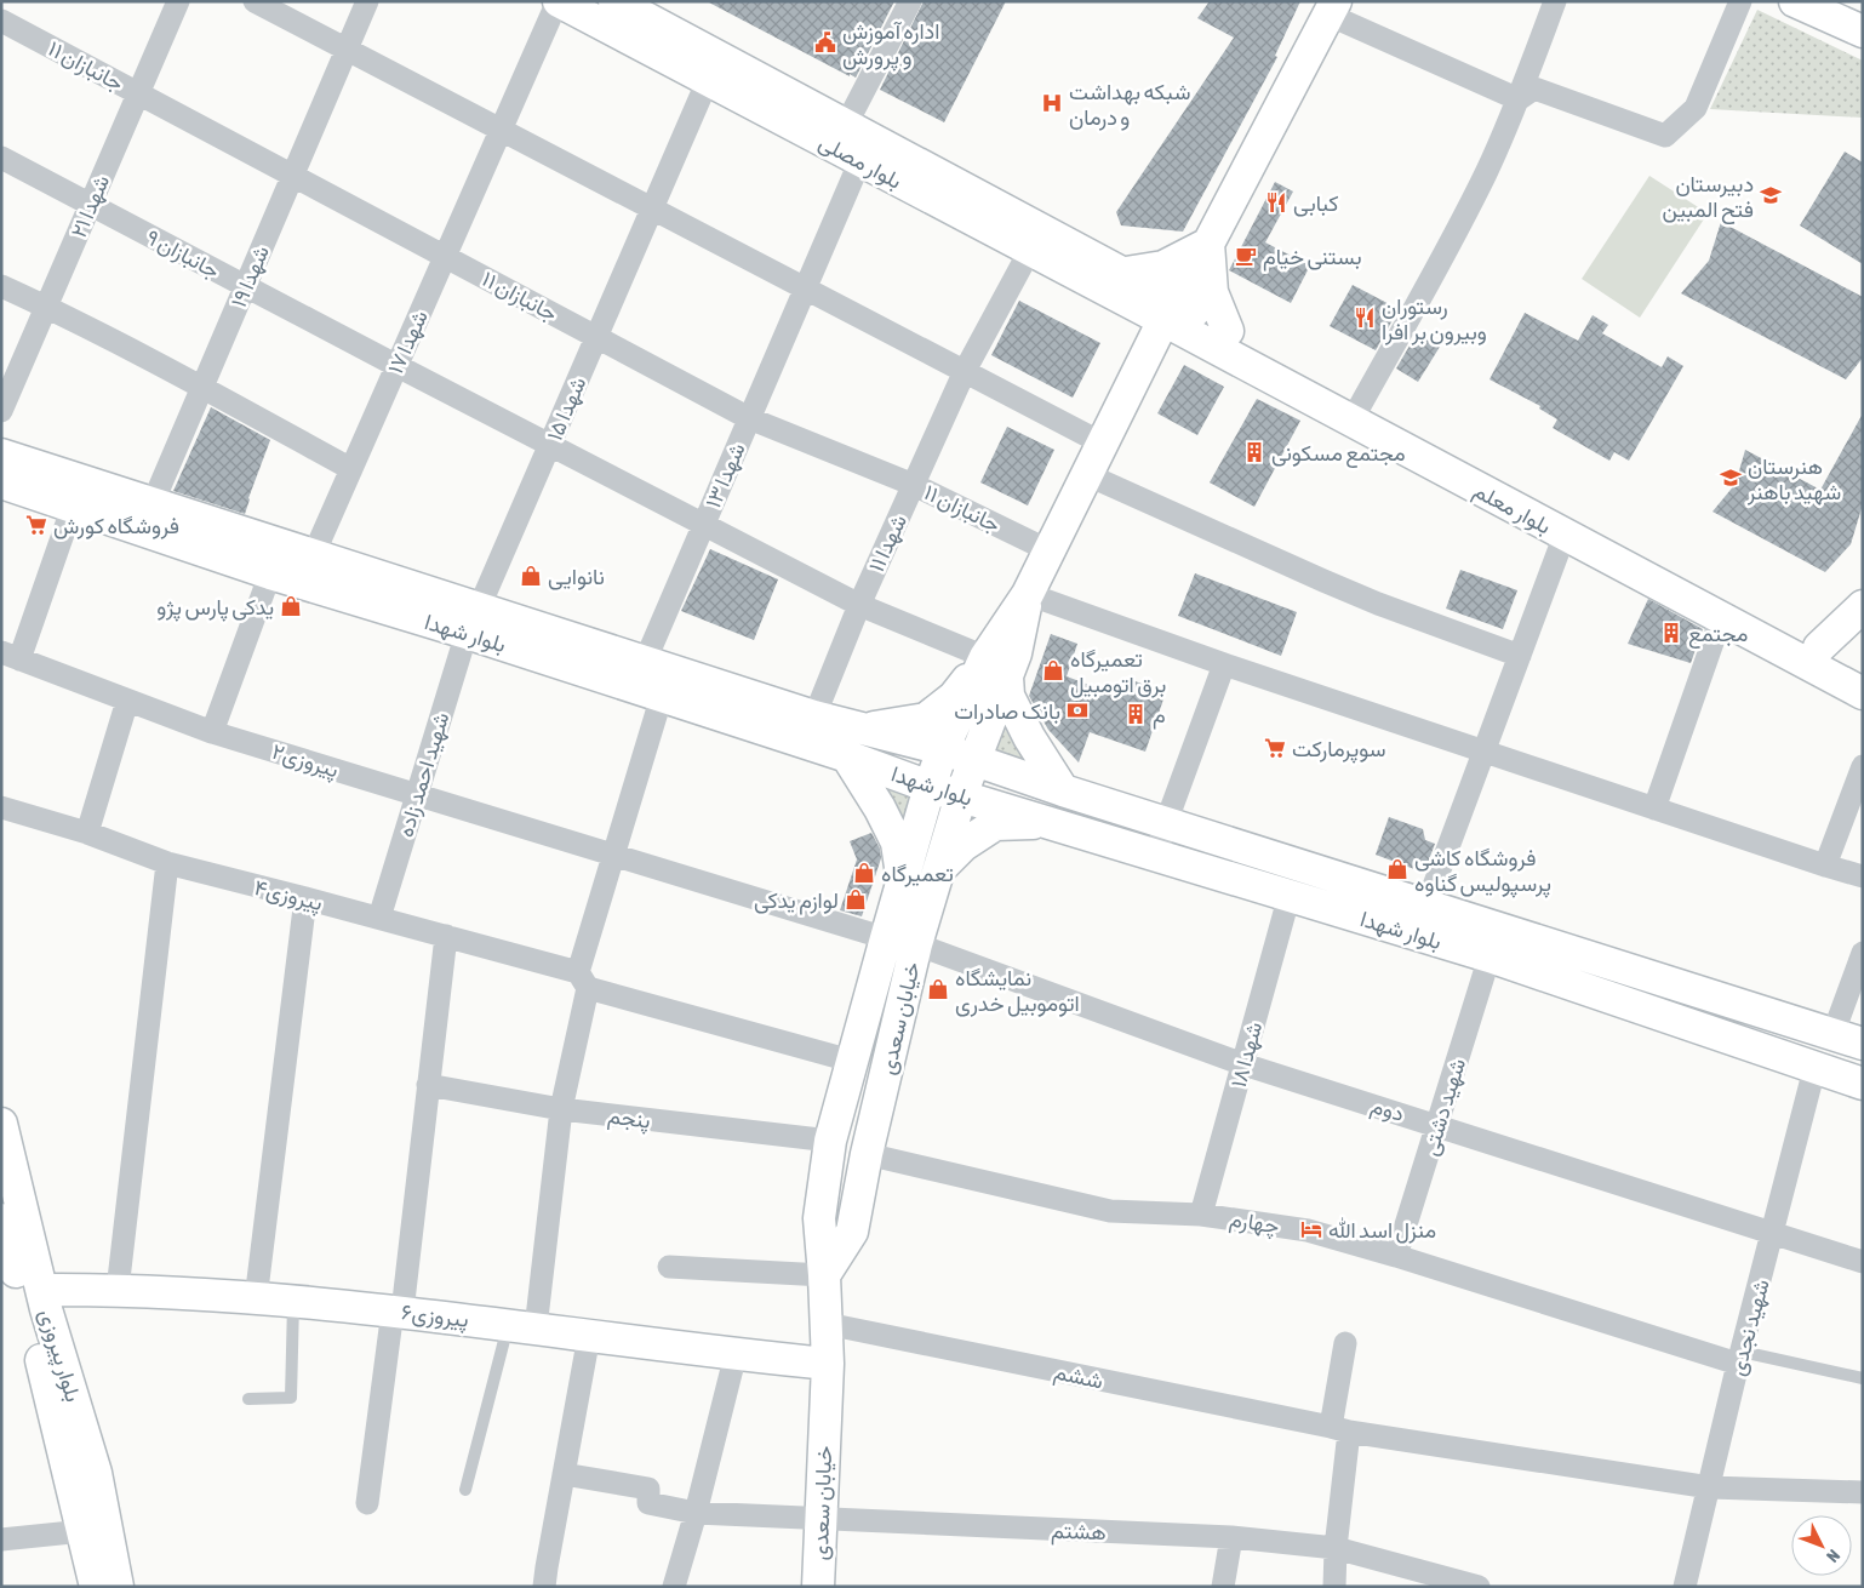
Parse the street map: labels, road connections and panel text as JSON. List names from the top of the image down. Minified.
{"streets":{"main road":["بلوار مصلی","بلوار معلم","بلوار شهدا","خیابان سعدی","پیروزی۶","بلوار پیروزی"],"street":["جانبازان ۱۱","شهدا ۲۱","جانبازان ۹","شهدا ۱۹","شهدا ۱۷","شهدا ۱۵","شهدا ۱۳","شهدا ۱۱","پیروزی۲","شهید احمد زاده","پیروزی۴","شهدا ۱۸","شهید دشتی","دوم","پنجم","چهارم","شهید نجدی","ششم","هشتم"]},"crossings":[["جانبازان ۱۱","شهدا ۲۱"],["جانبازان ۱۱","شهدا ۱۹"],["جانبازان ۱۱","شهدا ۱۷"],["جانبازان ۱۱","شهدا ۱۵"],["جانبازان ۱۱","شهدا ۱۳"],["جانبازان ۱۱","شهدا ۱۱"],["بلوار مصلی","شهدا ۱۷"],["بلوار مصلی","شهدا ۱۵"],["بلوار مصلی","شهدا ۱۳"],["بلوار مصلی","بلوار معلم"],["بلوار مصلی","شهدا ۱۱"],["شهدا ۲۱","جانبازان ۹"],["جانبازان ۹","شهدا ۱۹"],["جانبازان ۹","شهدا ۱۷"],["جانبازان ۹","شهدا ۱۵"],["جانبازان ۹","شهدا ۱۳"],["جانبازان ۹","شهدا ۱۱"],["جانبازان ۹","خیابان سعدی"],["شهدا ۱۹","بلوار شهدا"],["شهدا ۱۷","بلوار شهدا"],["شهدا ۱۵","بلوار شهدا"],["شهدا ۱۵","شهید احمد زاده"],["شهدا ۱۳","بلوار شهدا"],["شهدا ۱۱","بلوار شهدا"],["بلوار شهدا","شهید احمد زاده"],["بلوار شهدا","خیابان سعدی"],["بلوار شهدا","شهدا ۱۸"],["بلوار شهدا","شهید دشتی"],["بلوار شهدا","شهید نجدی"],["پیروزی۲","شهید احمد زاده"],["پیروزی۲","خیابان سعدی"],["شهید احمد زاده","پیروزی۴"],["پیروزی۴","خیابان سعدی"],["خیابان سعدی","دوم"],["خیابان سعدی","پنجم"],["خیابان سعدی","چهارم"],["خیابان سعدی","پیروزی۶"],["خیابان سعدی","ششم"],["خیابان سعدی","هشتم"],["شهدا ۱۸","دوم"],["شهدا ۱۸","چهارم"],["شهید دشتی","دوم"],["شهید دشتی","چهارم"],["دوم","شهید نجدی"],["چهارم","شهید نجدی"],["پیروزی۶","بلوار پیروزی"],["شهید نجدی","ششم"]],"places":{"public building":["اداره آموزش و پرورش"],"hospital":["شبکه بهداشت و درمان"],"school or university":["دبیرستان فتح المبین","هنرستان شهید باهنر"],"restaurant":["کبابی","رستوران وبیرون بر افرا"],"cafe":["بستنی خیام"],"building":["مجتمع مسکونی","مجتمع","م"],"supermarket":["فروشگاه کورش","سوپرمارکت"],"shop":["نانوایی","یدکی پارس پژو","تعمیرگاه برق اتومبیل","فروشگاه کاشی پرسپولیس گناوه","تعمیرگاه","لوازم یدکی","نمایشگاه اتوموبیل خدری"],"bank":["بانک صادرات"],"hotel":["منزل اسد الله"]},"north":"bottom right"}
